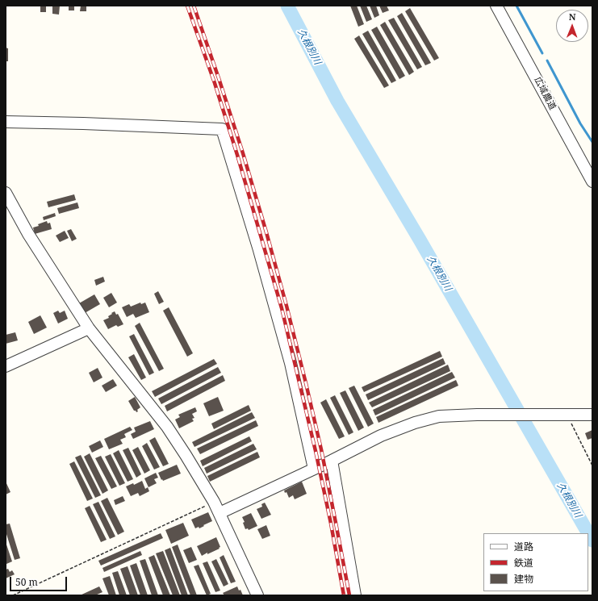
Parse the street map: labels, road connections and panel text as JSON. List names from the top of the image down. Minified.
{"streets":{"street":["広域農道"]},"water":["久根別川"],"legend":["道路","鉄道","建物"],"scale_bar":"50 m","north":"top"}
